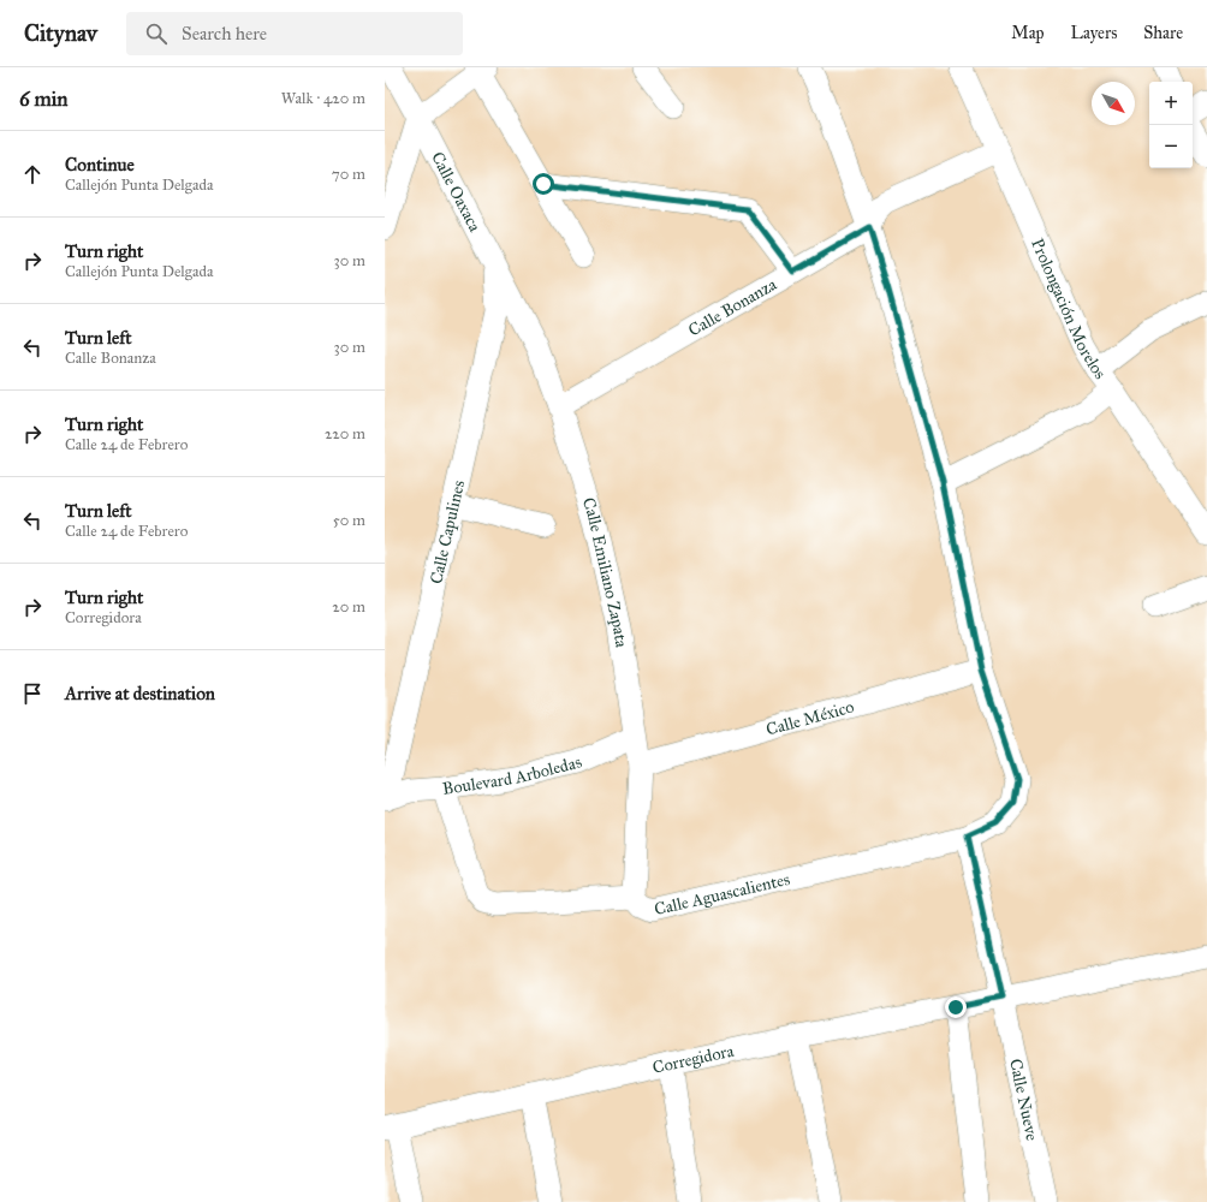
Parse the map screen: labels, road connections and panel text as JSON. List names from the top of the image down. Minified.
{"streets":{"street":["Calle Oaxaca","Calle Bonanza","Prolongación Morelos","Calle Capulines","Calle Emiliano Zapata","Calle México","Boulevard Arboledas","Calle Aguascalientes","Corregidora","Calle Nueve"]},"crossings":[["Calle Oaxaca","Calle Capulines"],["Calle Oaxaca","Calle Emiliano Zapata"],["Calle Bonanza","Calle Emiliano Zapata"],["Calle Bonanza","Calle Aguascalientes"],["Calle Capulines","Calle Emiliano Zapata"],["Calle Capulines","Boulevard Arboledas"],["Calle Emiliano Zapata","Calle México"],["Calle Emiliano Zapata","Boulevard Arboledas"],["Calle Emiliano Zapata","Calle Aguascalientes"],["Calle México","Calle Aguascalientes"],["Boulevard Arboledas","Calle Aguascalientes"],["Calle Aguascalientes","Calle Nueve"],["Corregidora","Calle Nueve"]],"north":"bottom right","page":{"header":"Citynav","search":"Search here","nav":["Map","Layers","Share"],"heading":["6 min","Walk · 420 m"],"map_buttons":["+","−"],"list":[["Continue","Callejón Punta Delgada","70 m"],["Turn right","Callejón Punta Delgada","30 m"],["Turn left","Calle Bonanza","30 m"],["Turn right","Calle 24 de Febrero","220 m"],["Turn left","Calle 24 de Febrero","50 m"],["Turn right","Corregidora","20 m"],"Arrive at destination"]}}
